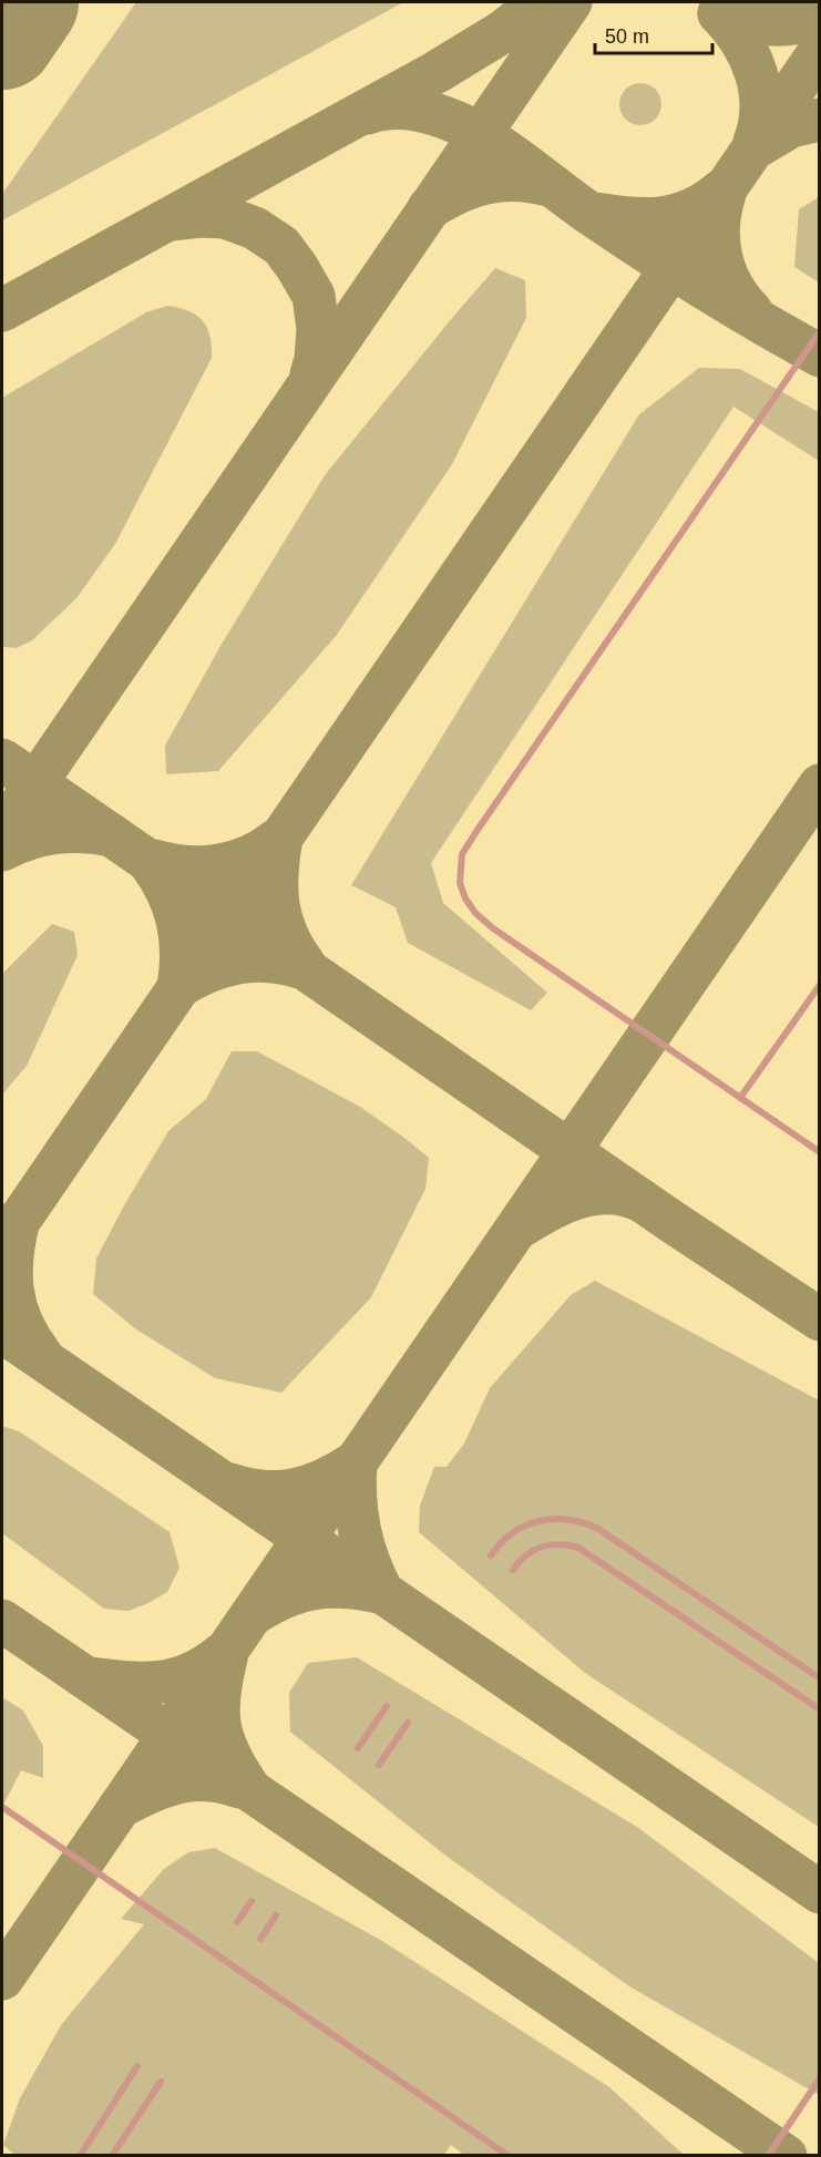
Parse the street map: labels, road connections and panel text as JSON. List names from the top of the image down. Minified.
{"scale_bar":"50 m"}
